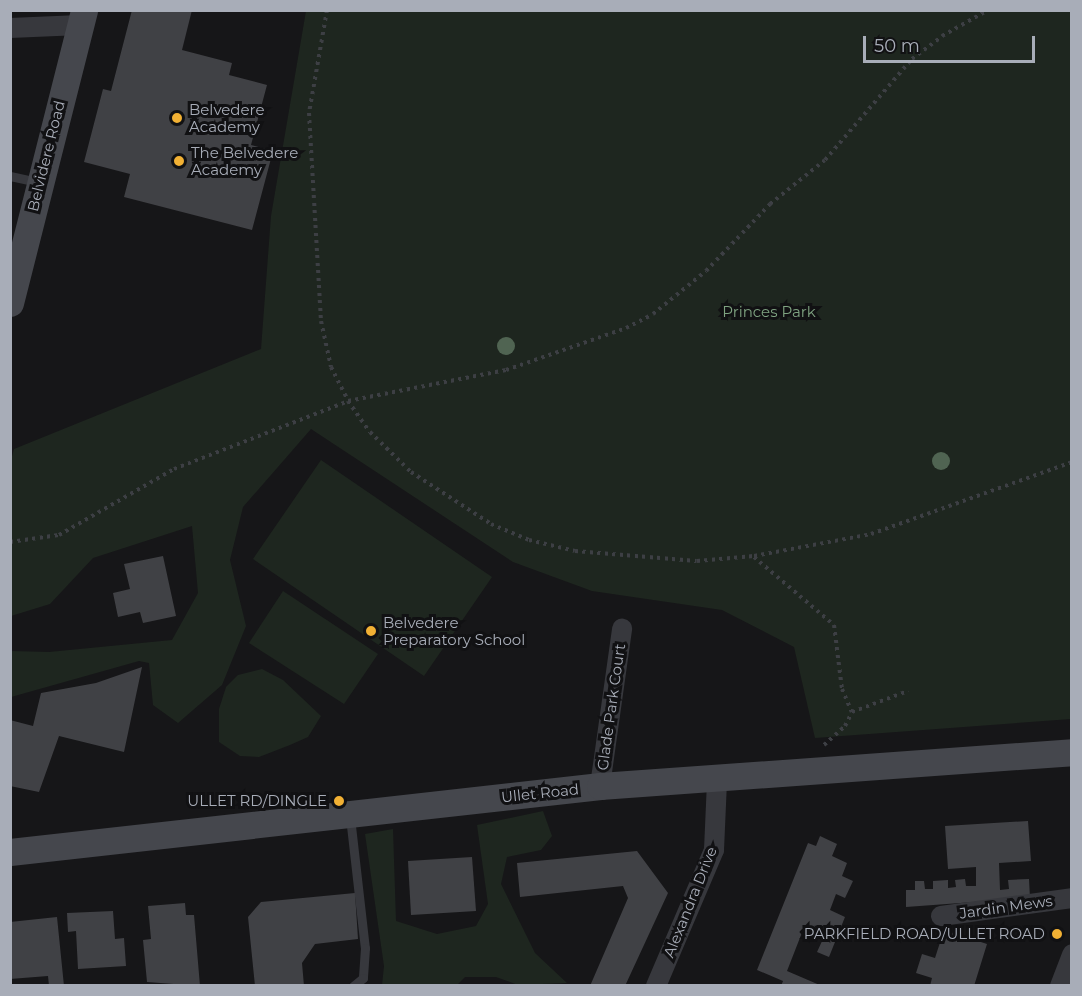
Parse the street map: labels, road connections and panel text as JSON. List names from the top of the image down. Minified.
{"streets":{"main road":["Belvidere Road","Ullet Road"],"street":["Glade Park Court","Alexandra Drive","Jardin Mews"]},"crossings":[["Glade Park Court","Ullet Road"],["Ullet Road","Alexandra Drive"]],"parks":["Princes Park"],"places":["Belvedere Academy","The Belvedere Academy","Belvedere Preparatory School","ULLET RD/DINGLE","PARKFIELD ROAD/ULLET ROAD"],"scale_bar":"50 m"}
